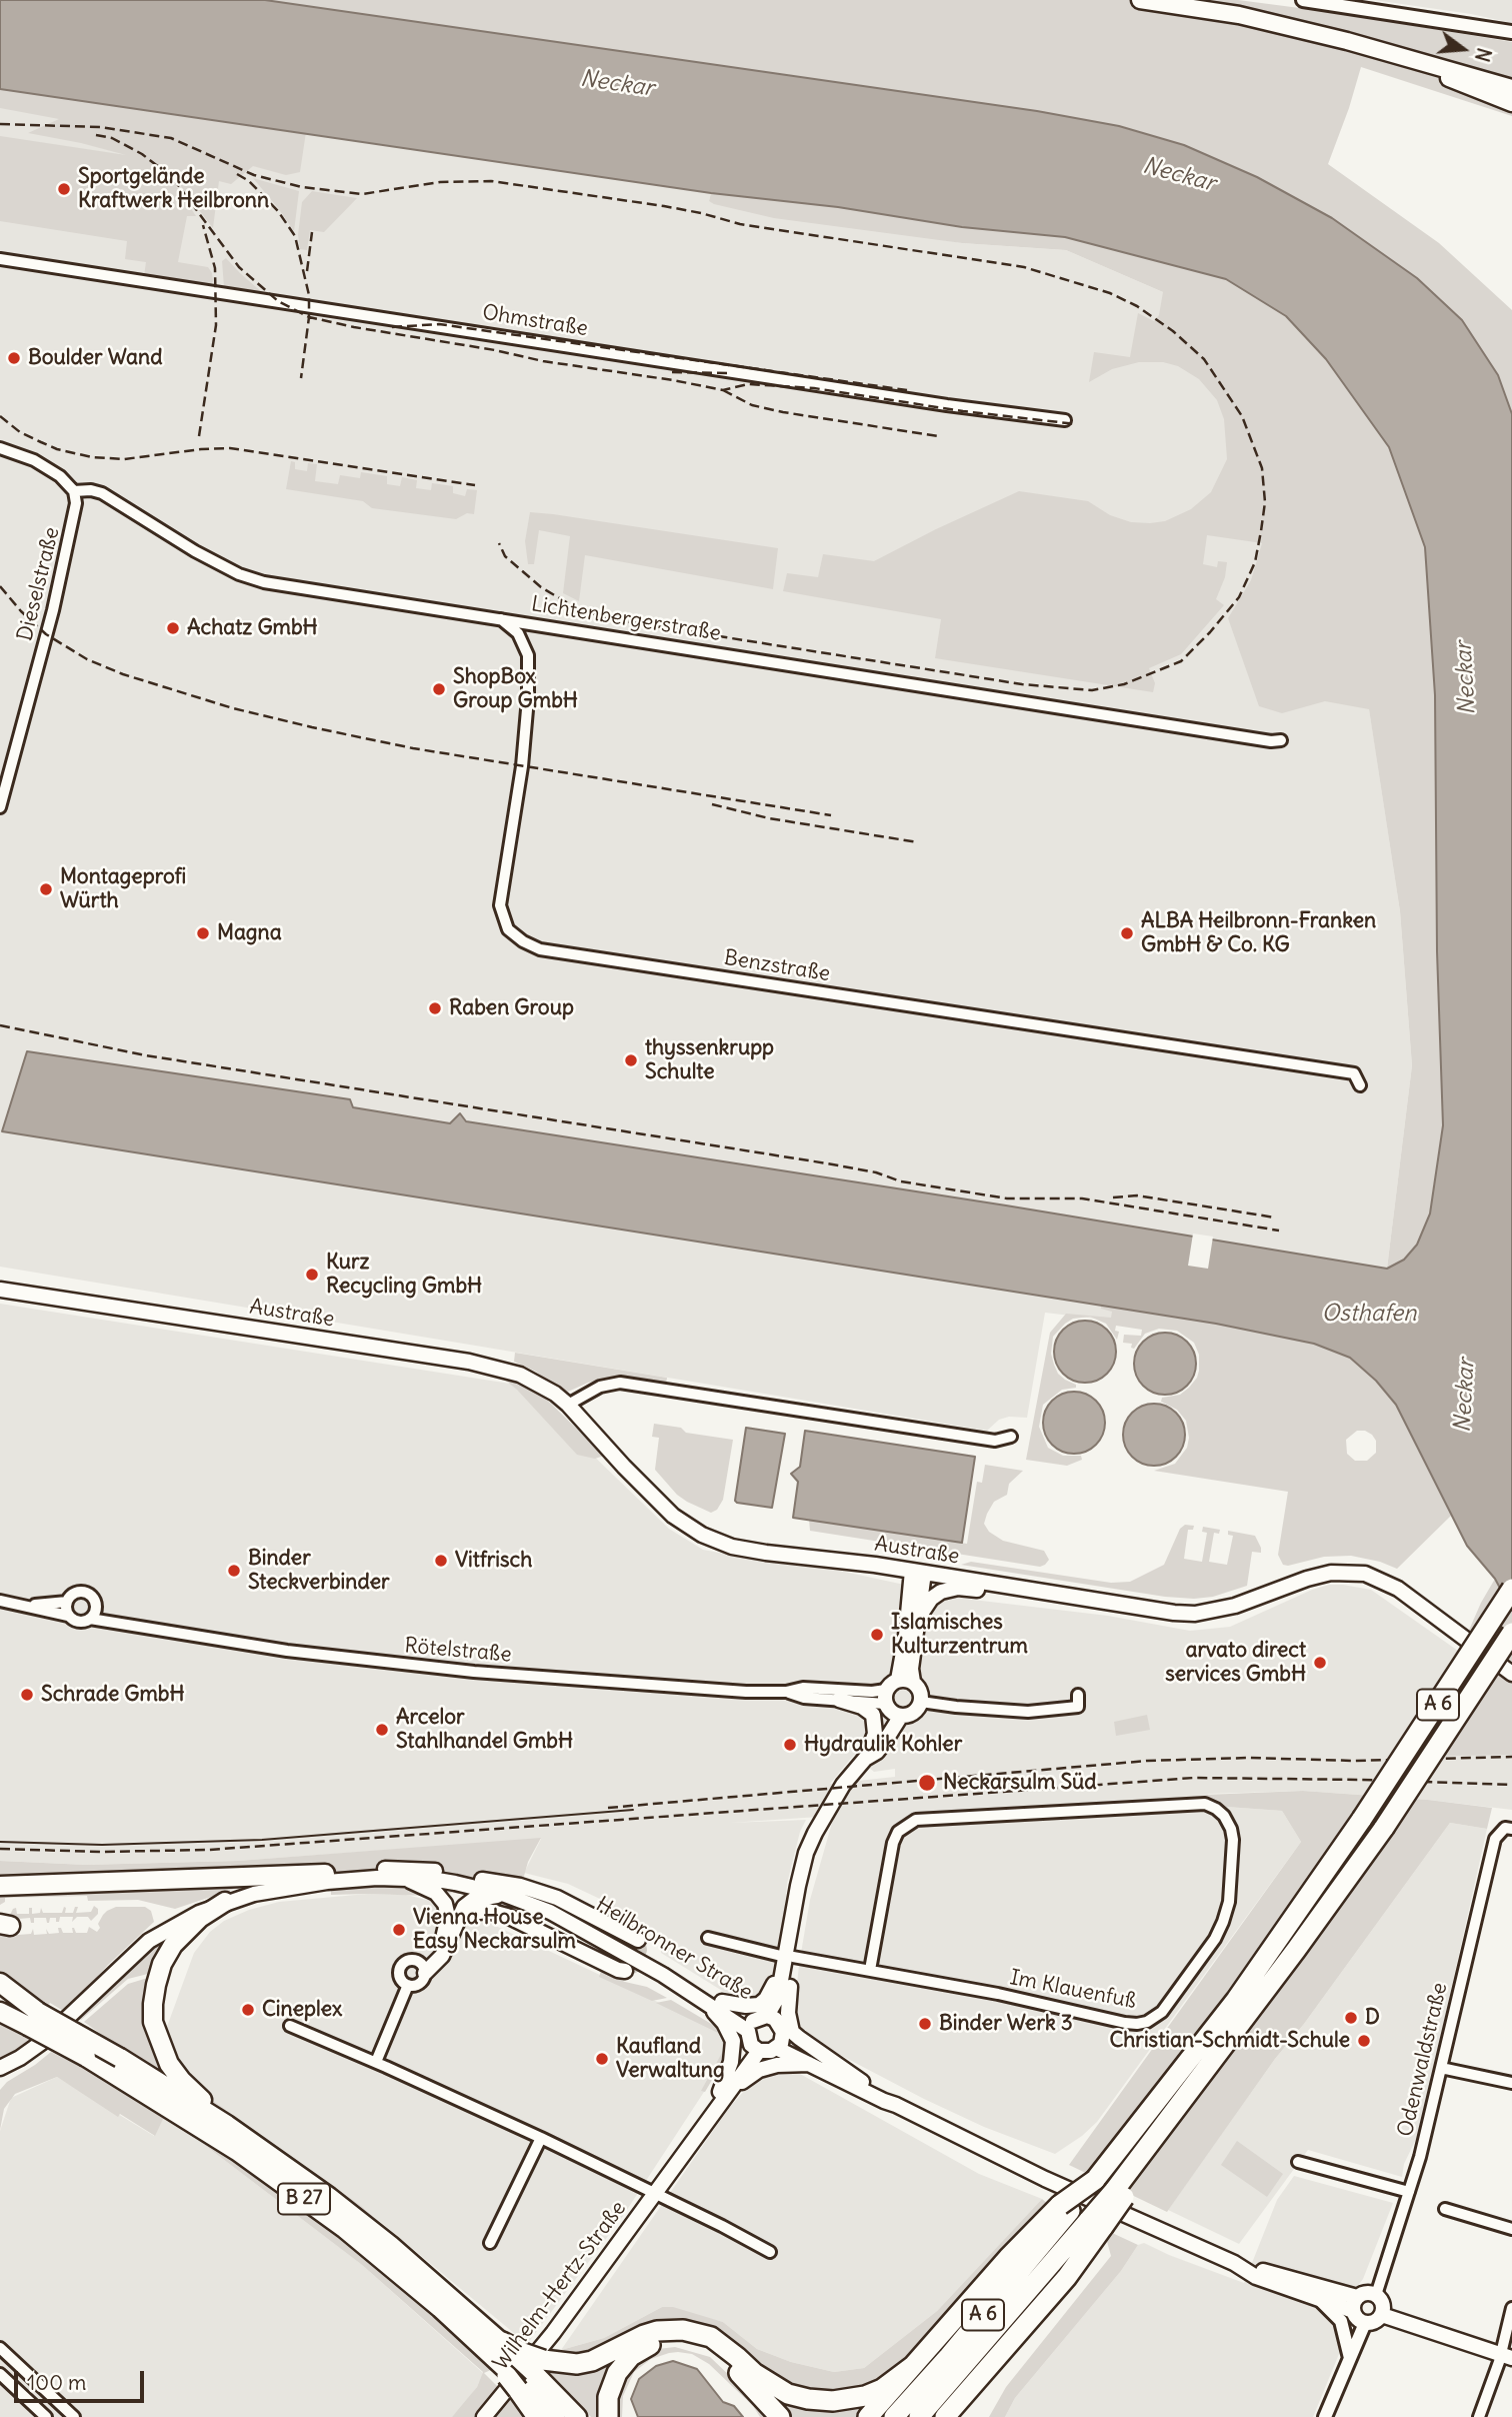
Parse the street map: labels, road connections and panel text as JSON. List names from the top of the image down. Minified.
{"streets":{"highway":["A 6","B 27"],"main road":["Austraße","Heilbronner Straße","Wilhelm-Hertz-Straße"],"street":["Ohmstraße","Dieselstraße","Lichtenbergerstraße","Benzstraße","Rötelstraße","Im Klauenfuß","Odenwaldstraße"]},"crossings":[["Dieselstraße","Lichtenbergerstraße"],["Lichtenbergerstraße","Benzstraße"],["Heilbronner Straße","Wilhelm-Hertz-Straße"]],"water":["Neckar","Osthafen"],"places":["Sportgelände Kraftwerk Heilbronn","Boulder Wand","Achatz GmbH","ShopBox Group GmbH","Montageprofi Würth","Magna","ALBA Heilbronn-Franken GmbH & Co. KG","Raben Group","thyssenkrupp Schulte","Kurz Recycling GmbH","Vitfrisch","Binder Steckverbinder","Islamisches Kulturzentrum","arvato direct services GmbH","Schrade GmbH","Arcelor Stahlhandel GmbH","Hydraulik Kohler","Neckarsulm Süd","Vienna House Easy Neckarsulm","Cineplex","D","Binder Werk 3","Christian-Schmidt-Schule","Kaufland Verwaltung"],"scale_bar":"100 m","north":"right"}
